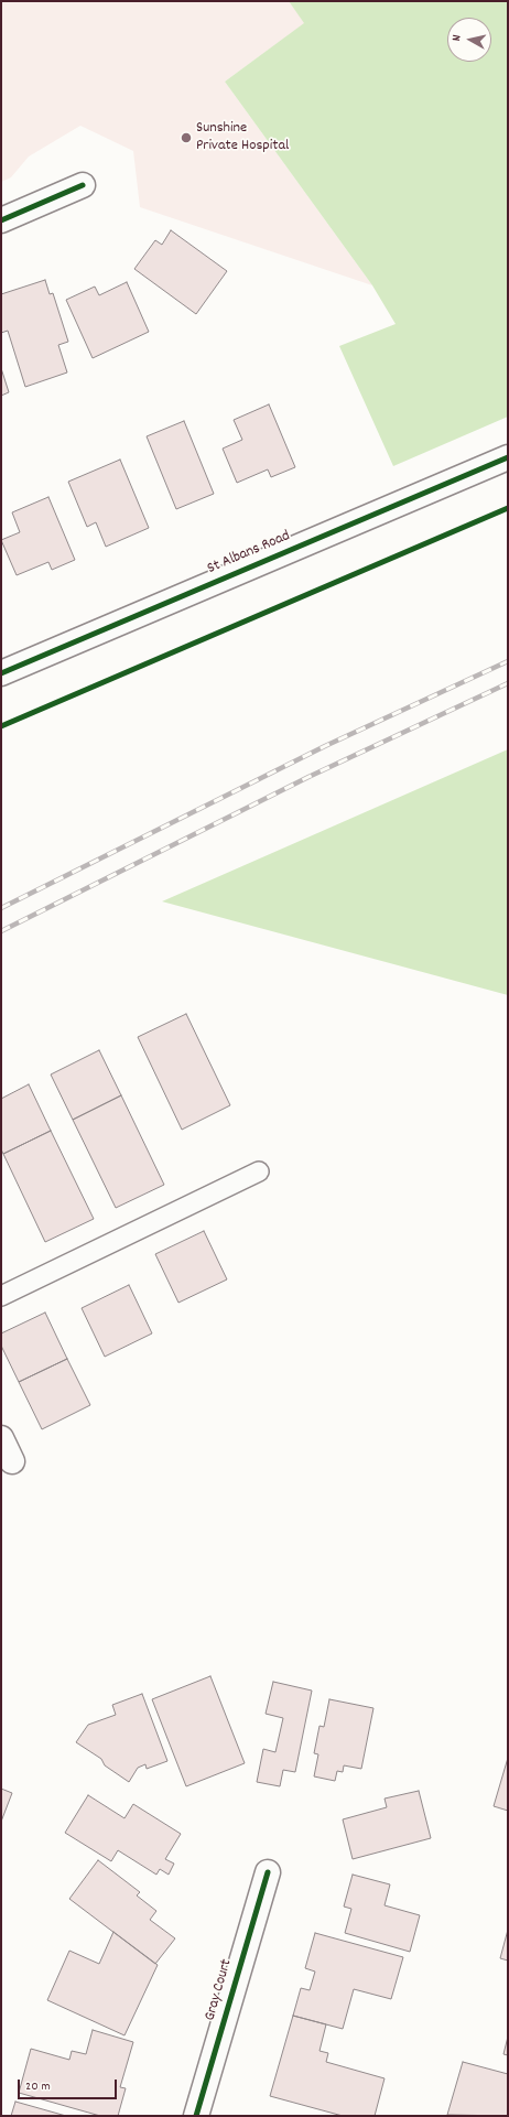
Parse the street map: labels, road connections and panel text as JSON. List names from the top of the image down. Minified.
{"streets":{"main road":["St Albans Road","Gray Court"]},"places":["Sunshine Private Hospital"],"scale_bar":"20 m","north":"left"}
